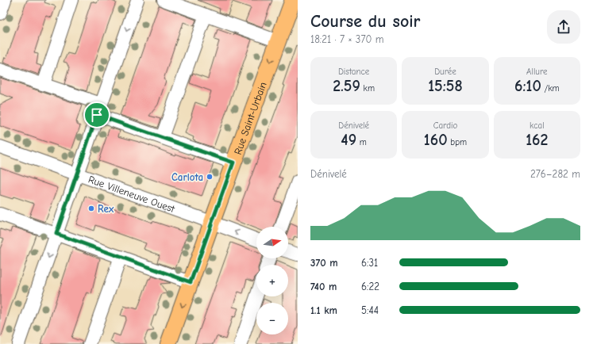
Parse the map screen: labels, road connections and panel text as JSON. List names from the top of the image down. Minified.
{"streets":{"main road":["Rue Saint-Urbain"],"street":["Rue Villeneuve Ouest"]},"crossings":[["Rue Saint-Urbain","Rue Villeneuve Ouest"]],"one_way":["Rue Saint-Urbain"],"places":["Carlota","Rex"],"north":"right","page":{"heading":["Course du soir","18:21 · 7 × 370 m"],"stats":[["Distance","2.59 km"],["Durée","15:58"],["Allure","6:10 /km"],["Dénivelé","49 m"],["Cardio","160 bpm"],["kcal","162"]],"chart":["Dénivelé","276–282 m"],"map_buttons":["+","−"],"list":[{"name":"370 m","note":"6:31"},{"name":"740 m","note":"6:22"},{"name":"1.1 km","note":"5:44"}]}}
